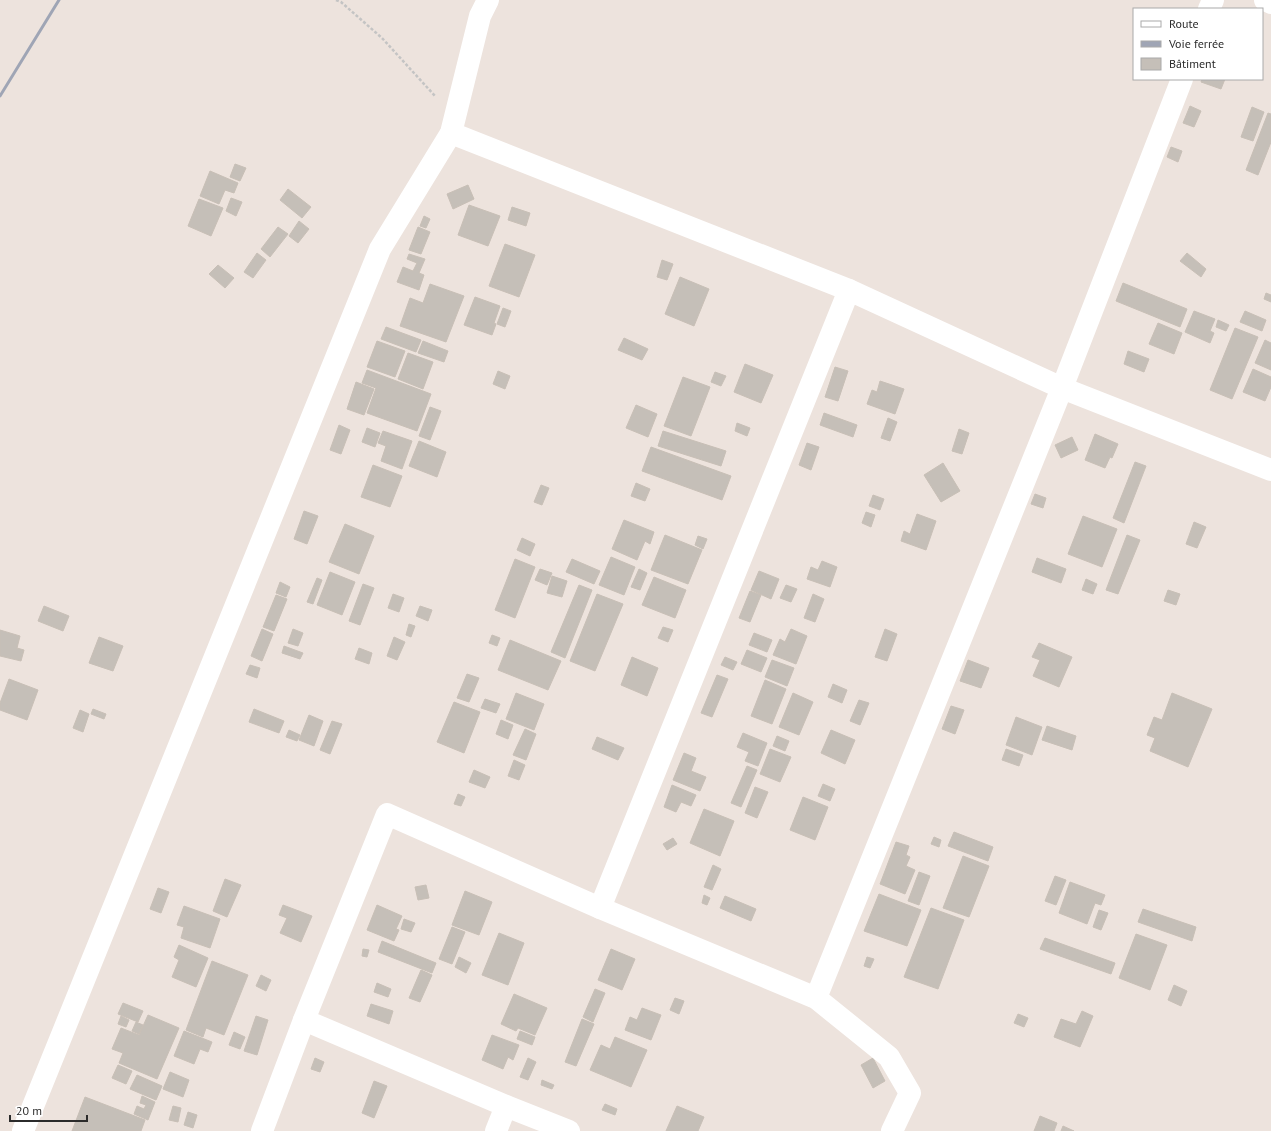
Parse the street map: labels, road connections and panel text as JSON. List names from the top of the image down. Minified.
{"legend":["Route","Voie ferrée","Bâtiment"],"scale_bar":"20 m"}
